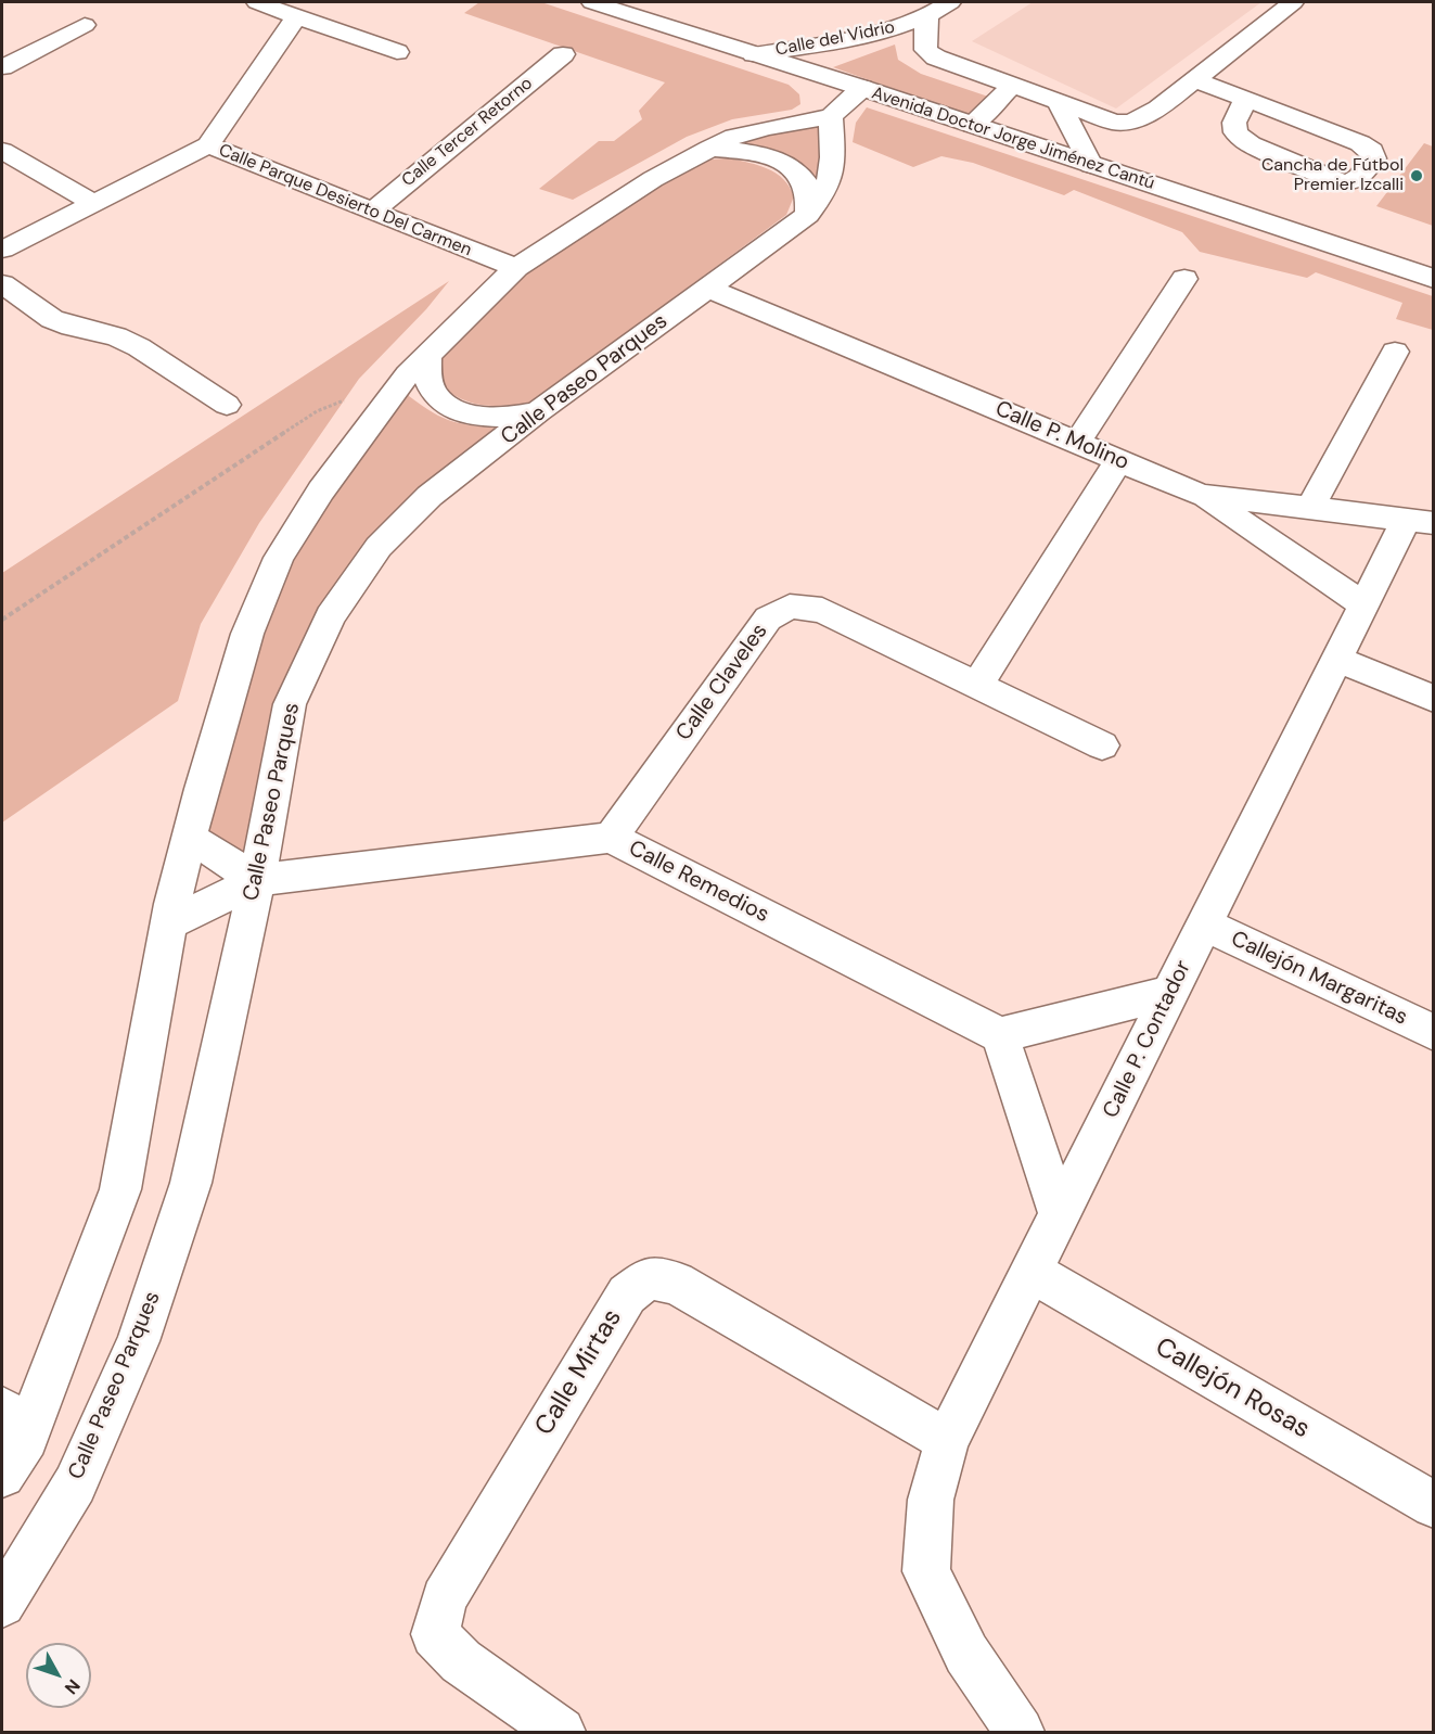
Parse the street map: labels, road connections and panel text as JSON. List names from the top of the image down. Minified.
{"streets":{"street":["Calle del Vidrio","Calle Tercer Retorno","Avenida Doctor Jorge Jiménez Cantú","Calle Parque Desierto Del Carmen","Calle Paseo Parques","Calle P. Molino","Calle Claveles","Calle Remedios","Callejón Margaritas","Calle P. Contador","Calle Mirtas","Callejón Rosas"]},"crossings":[["Calle del Vidrio","Avenida Doctor Jorge Jiménez Cantú"],["Calle Tercer Retorno","Calle Parque Desierto Del Carmen"],["Calle Paseo Parques","Calle P. Molino"],["Calle Paseo Parques","Calle Remedios"],["Calle P. Molino","Calle P. Contador"],["Calle Claveles","Calle Remedios"],["Callejón Margaritas","Calle P. Contador"],["Calle P. Contador","Calle Mirtas"],["Calle P. Contador","Callejón Rosas"]],"places":["Cancha de Fútbol Premier Izcalli"],"north":"bottom right"}
